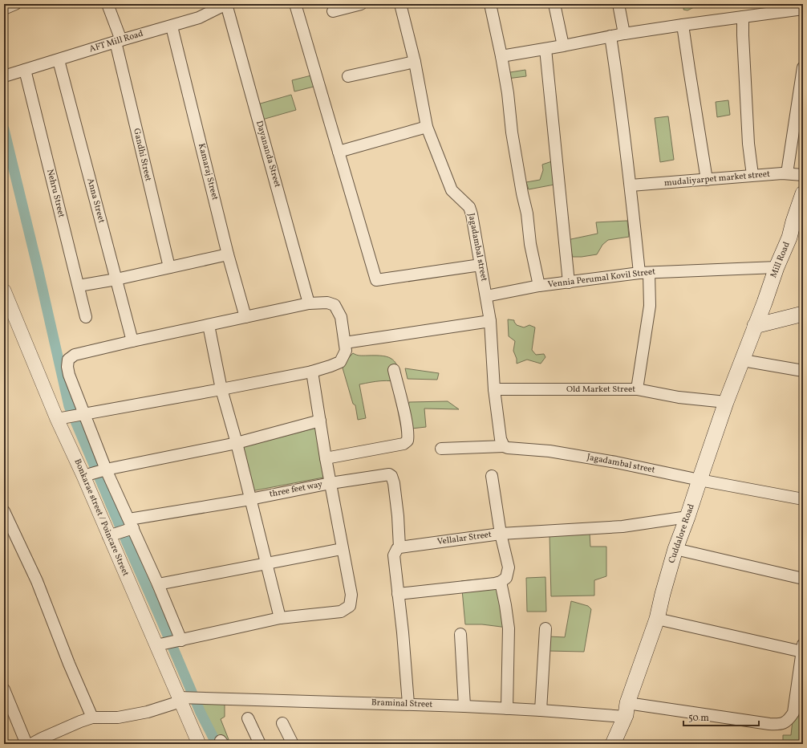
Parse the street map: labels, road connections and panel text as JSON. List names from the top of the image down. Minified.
{"streets":{"main road":["Mill Road","Cuddalore Road"],"street":["AFT Mill Road","Dayananda Street","Gandhi Street","Kamaraj Street","mudaliyarpet market street","Nehru Street","Anna Street","Jagadambal street","Vennia Perumal Kovil Street","Old Market Street","three feet way","Bonkarae street / Poincare Street","Vellalar Street","Braminal Street"]},"crossings":[["AFT Mill Road","Dayananda Street"],["AFT Mill Road","Gandhi Street"],["AFT Mill Road","Kamaraj Street"],["AFT Mill Road","Nehru Street"],["AFT Mill Road","Anna Street"],["Jagadambal street","Vennia Perumal Kovil Street"],["Jagadambal street","Old Market Street"],["Jagadambal street","Cuddalore Road"],["Mill Road","Vennia Perumal Kovil Street"],["Mill Road","Cuddalore Road"],["Old Market Street","Cuddalore Road"],["three feet way","Bonkarae street / Poincare Street"],["three feet way","Vellalar Street"],["Bonkarae street / Poincare Street","Braminal Street"],["Cuddalore Road","Vellalar Street"],["Cuddalore Road","Braminal Street"]],"scale_bar":"50 m"}
